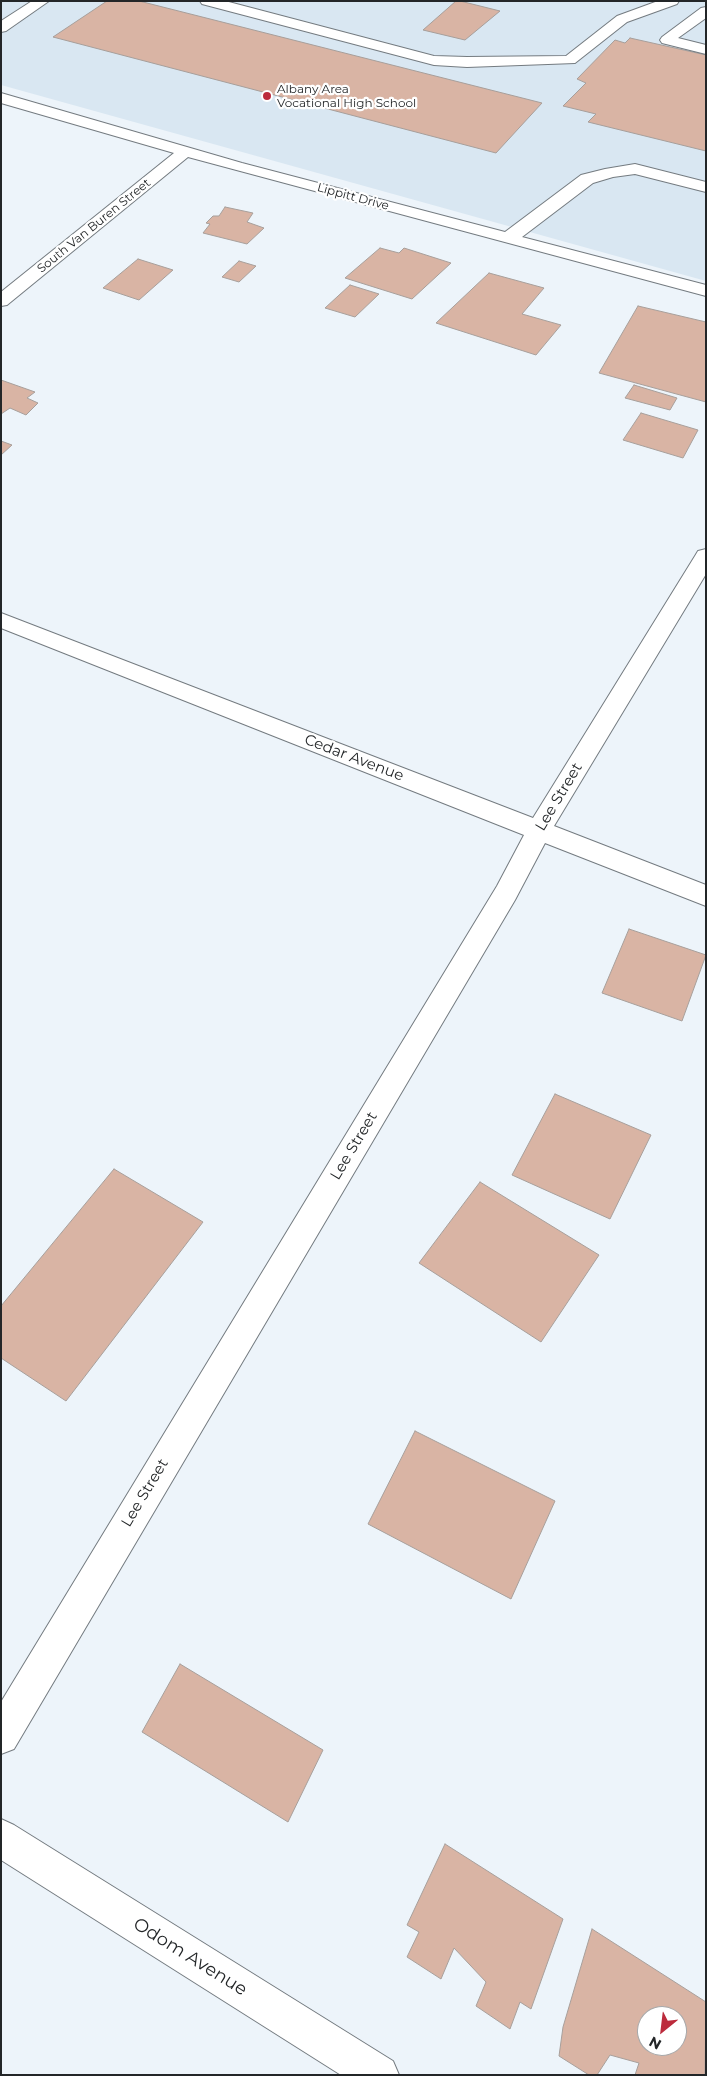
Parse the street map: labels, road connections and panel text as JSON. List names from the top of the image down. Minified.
{"streets":{"street":["Lippitt Drive","South Van Buren Street","Cedar Avenue","Lee Street","Odom Avenue"]},"crossings":[["Lippitt Drive","South Van Buren Street"],["Cedar Avenue","Lee Street"]],"places":["Albany Area Vocational High School"],"north":"bottom left"}
